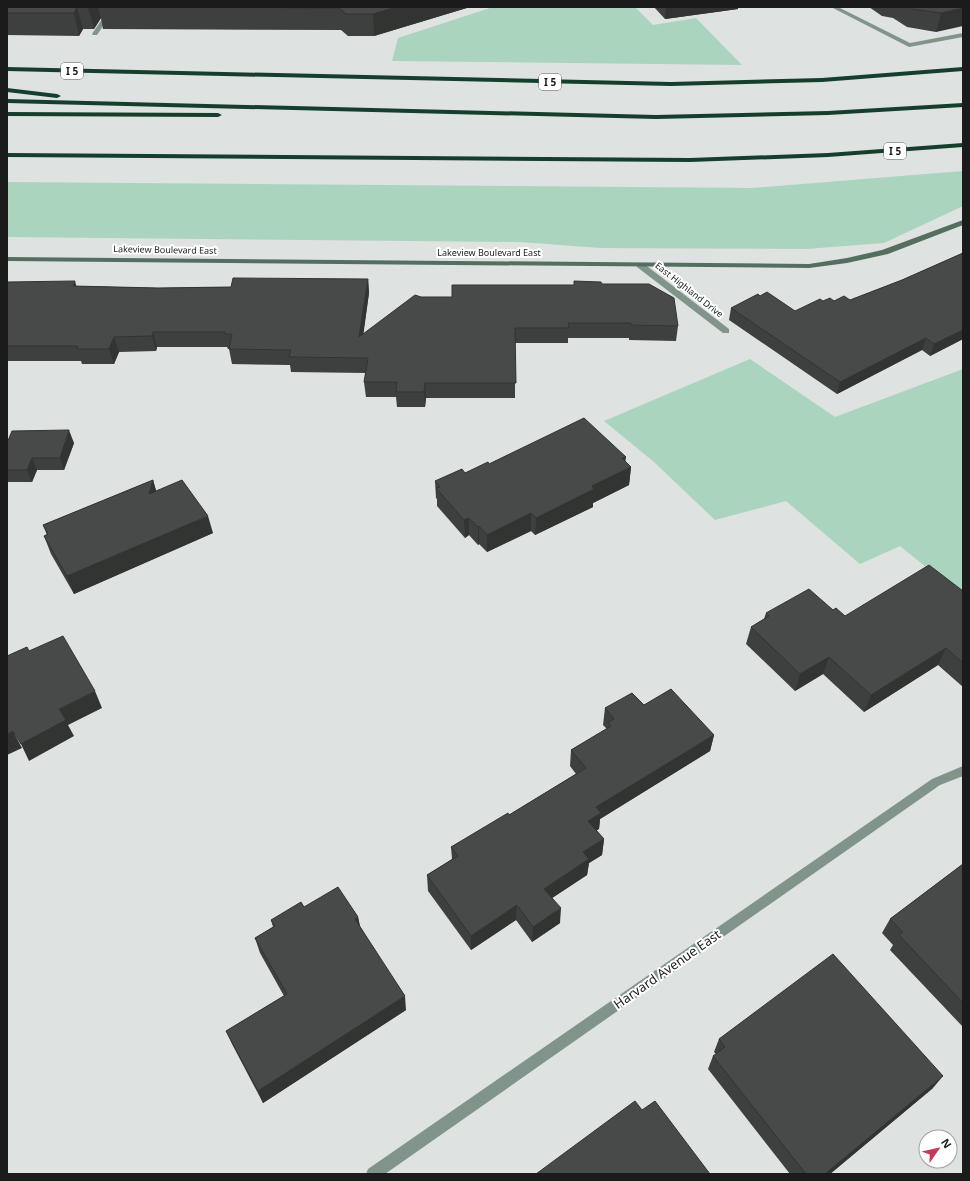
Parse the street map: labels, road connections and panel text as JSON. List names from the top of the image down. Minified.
{"streets":{"highway":["I 5"],"street":["Lakeview Boulevard East","East Highland Drive","Harvard Avenue East"]},"crossings":[["Lakeview Boulevard East","East Highland Drive"]],"north":"top right"}
